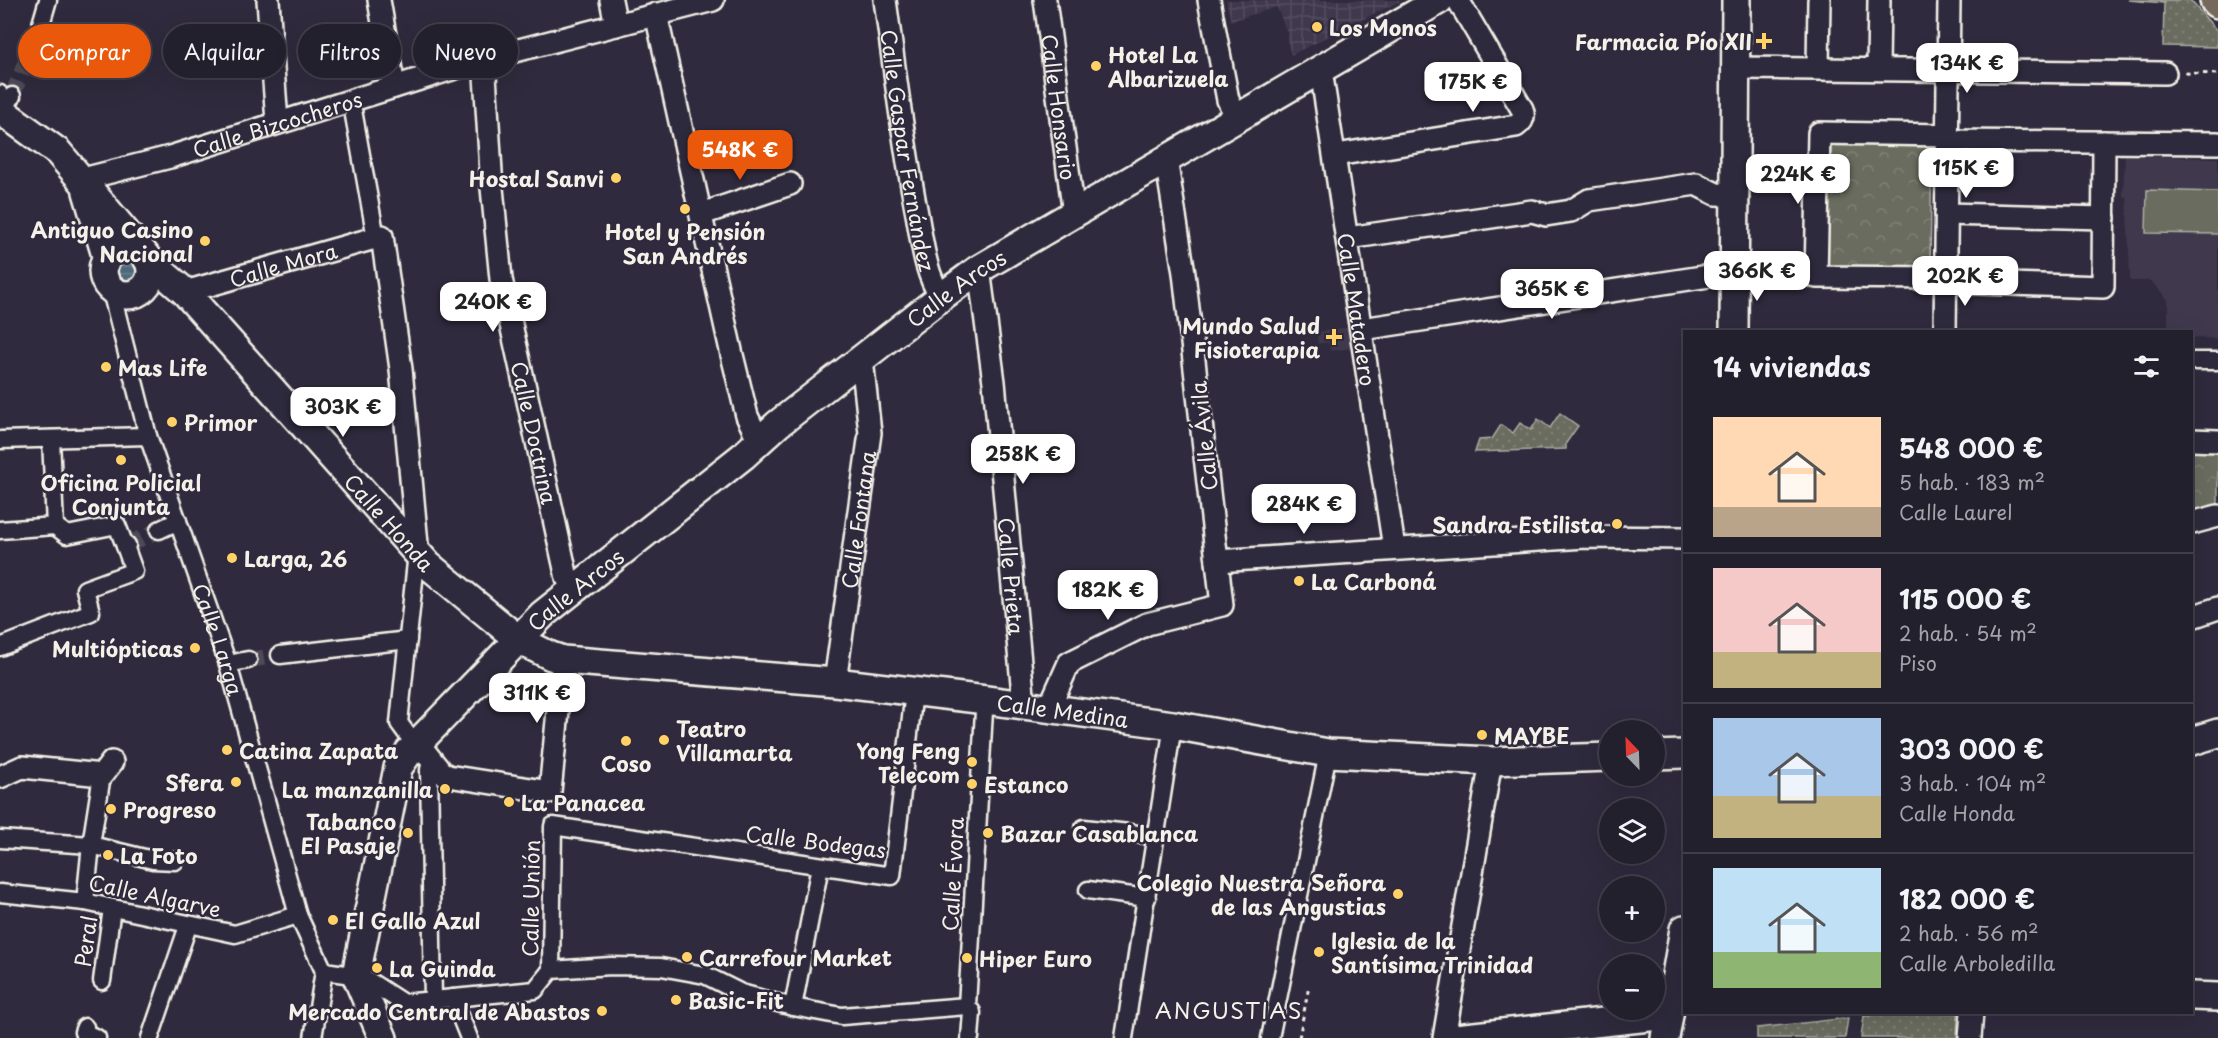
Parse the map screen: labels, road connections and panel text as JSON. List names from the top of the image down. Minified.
{"streets":{"street":["Calle Honsario","Calle Bizcocheros","Calle Gaspar Fernández","Calle Mora","Calle Arcos","Calle Matadero","Calle Doctrina","Calle Ávila","Calle Honda","Calle Fontana","Calle Prieta","Calle Larga","Calle Medina","Calle Bodegas","Calle Évora","Calle Algarve","Calle Unión","Peral"]},"crossings":[["Calle Honsario","Calle Arcos"],["Calle Gaspar Fernández","Calle Arcos"],["Calle Mora","Calle Honda"],["Calle Arcos","Calle Matadero"],["Calle Arcos","Calle Doctrina"],["Calle Arcos","Calle Ávila"],["Calle Arcos","Calle Honda"],["Calle Arcos","Calle Fontana"],["Calle Arcos","Calle Prieta"],["Calle Arcos","Calle Medina"],["Calle Ávila","Calle Prieta"],["Calle Ávila","Calle Medina"],["Calle Honda","Calle Larga"],["Calle Honda","Calle Medina"],["Calle Fontana","Calle Medina"],["Calle Prieta","Calle Medina"],["Calle Larga","Calle Algarve"],["Calle Medina","Calle Bodegas"],["Calle Bodegas","Calle Unión"],["Calle Algarve","Peral"]],"districts":["ANGUSTIAS"],"places":{"other":["Los Monos","Hotel La Albarizuela","Hostal Sanvi","Hotel y Pensión San Andrés","Antiguo Casino Nacional","Mas Life","Primor","Oficina Policial Conjunta","Sandra Estilista","Larga, 26","La Carboná","Multiópticas","MAYBE","Teatro Villamarta","Coso","Catina Zapata","Yong Feng Telecom","Sfera","Estanco","La manzanilla","La Panacea","Progreso","Tabanco El Pasaje","Bazar Casablanca","La Foto","Colegio Nuestra Señora de las Angustias","El Gallo Azul","Iglesia de la Santísima Trinidad","Carrefour Market","Hiper Euro","La Guinda","Basic-Fit","Mercado Central de Abastos"],"health":["Farmacia Pío XII","Mundo Salud Fisioterapia"]},"north":"top left","page":{"chip":["Comprar","Alquilar","Filtros","Nuevo"],"price":["134K €","175K €","548K €","115K €","224K €","366K €","202K €","365K €","240K €","303K €","258K €","284K €","182K €","311K €"],"heading":"14 viviendas","list":[{"name":"548 000 €","note":"5 hab. · 183 m² · Calle Laurel"},{"name":"115 000 €","note":"2 hab. · 54 m² · Piso"},{"name":"303 000 €","note":"3 hab. · 104 m² · Calle Honda"},{"name":"182 000 €","note":"2 hab. · 56 m² · Calle Arboledilla"}],"map_buttons":["+","−"]}}
